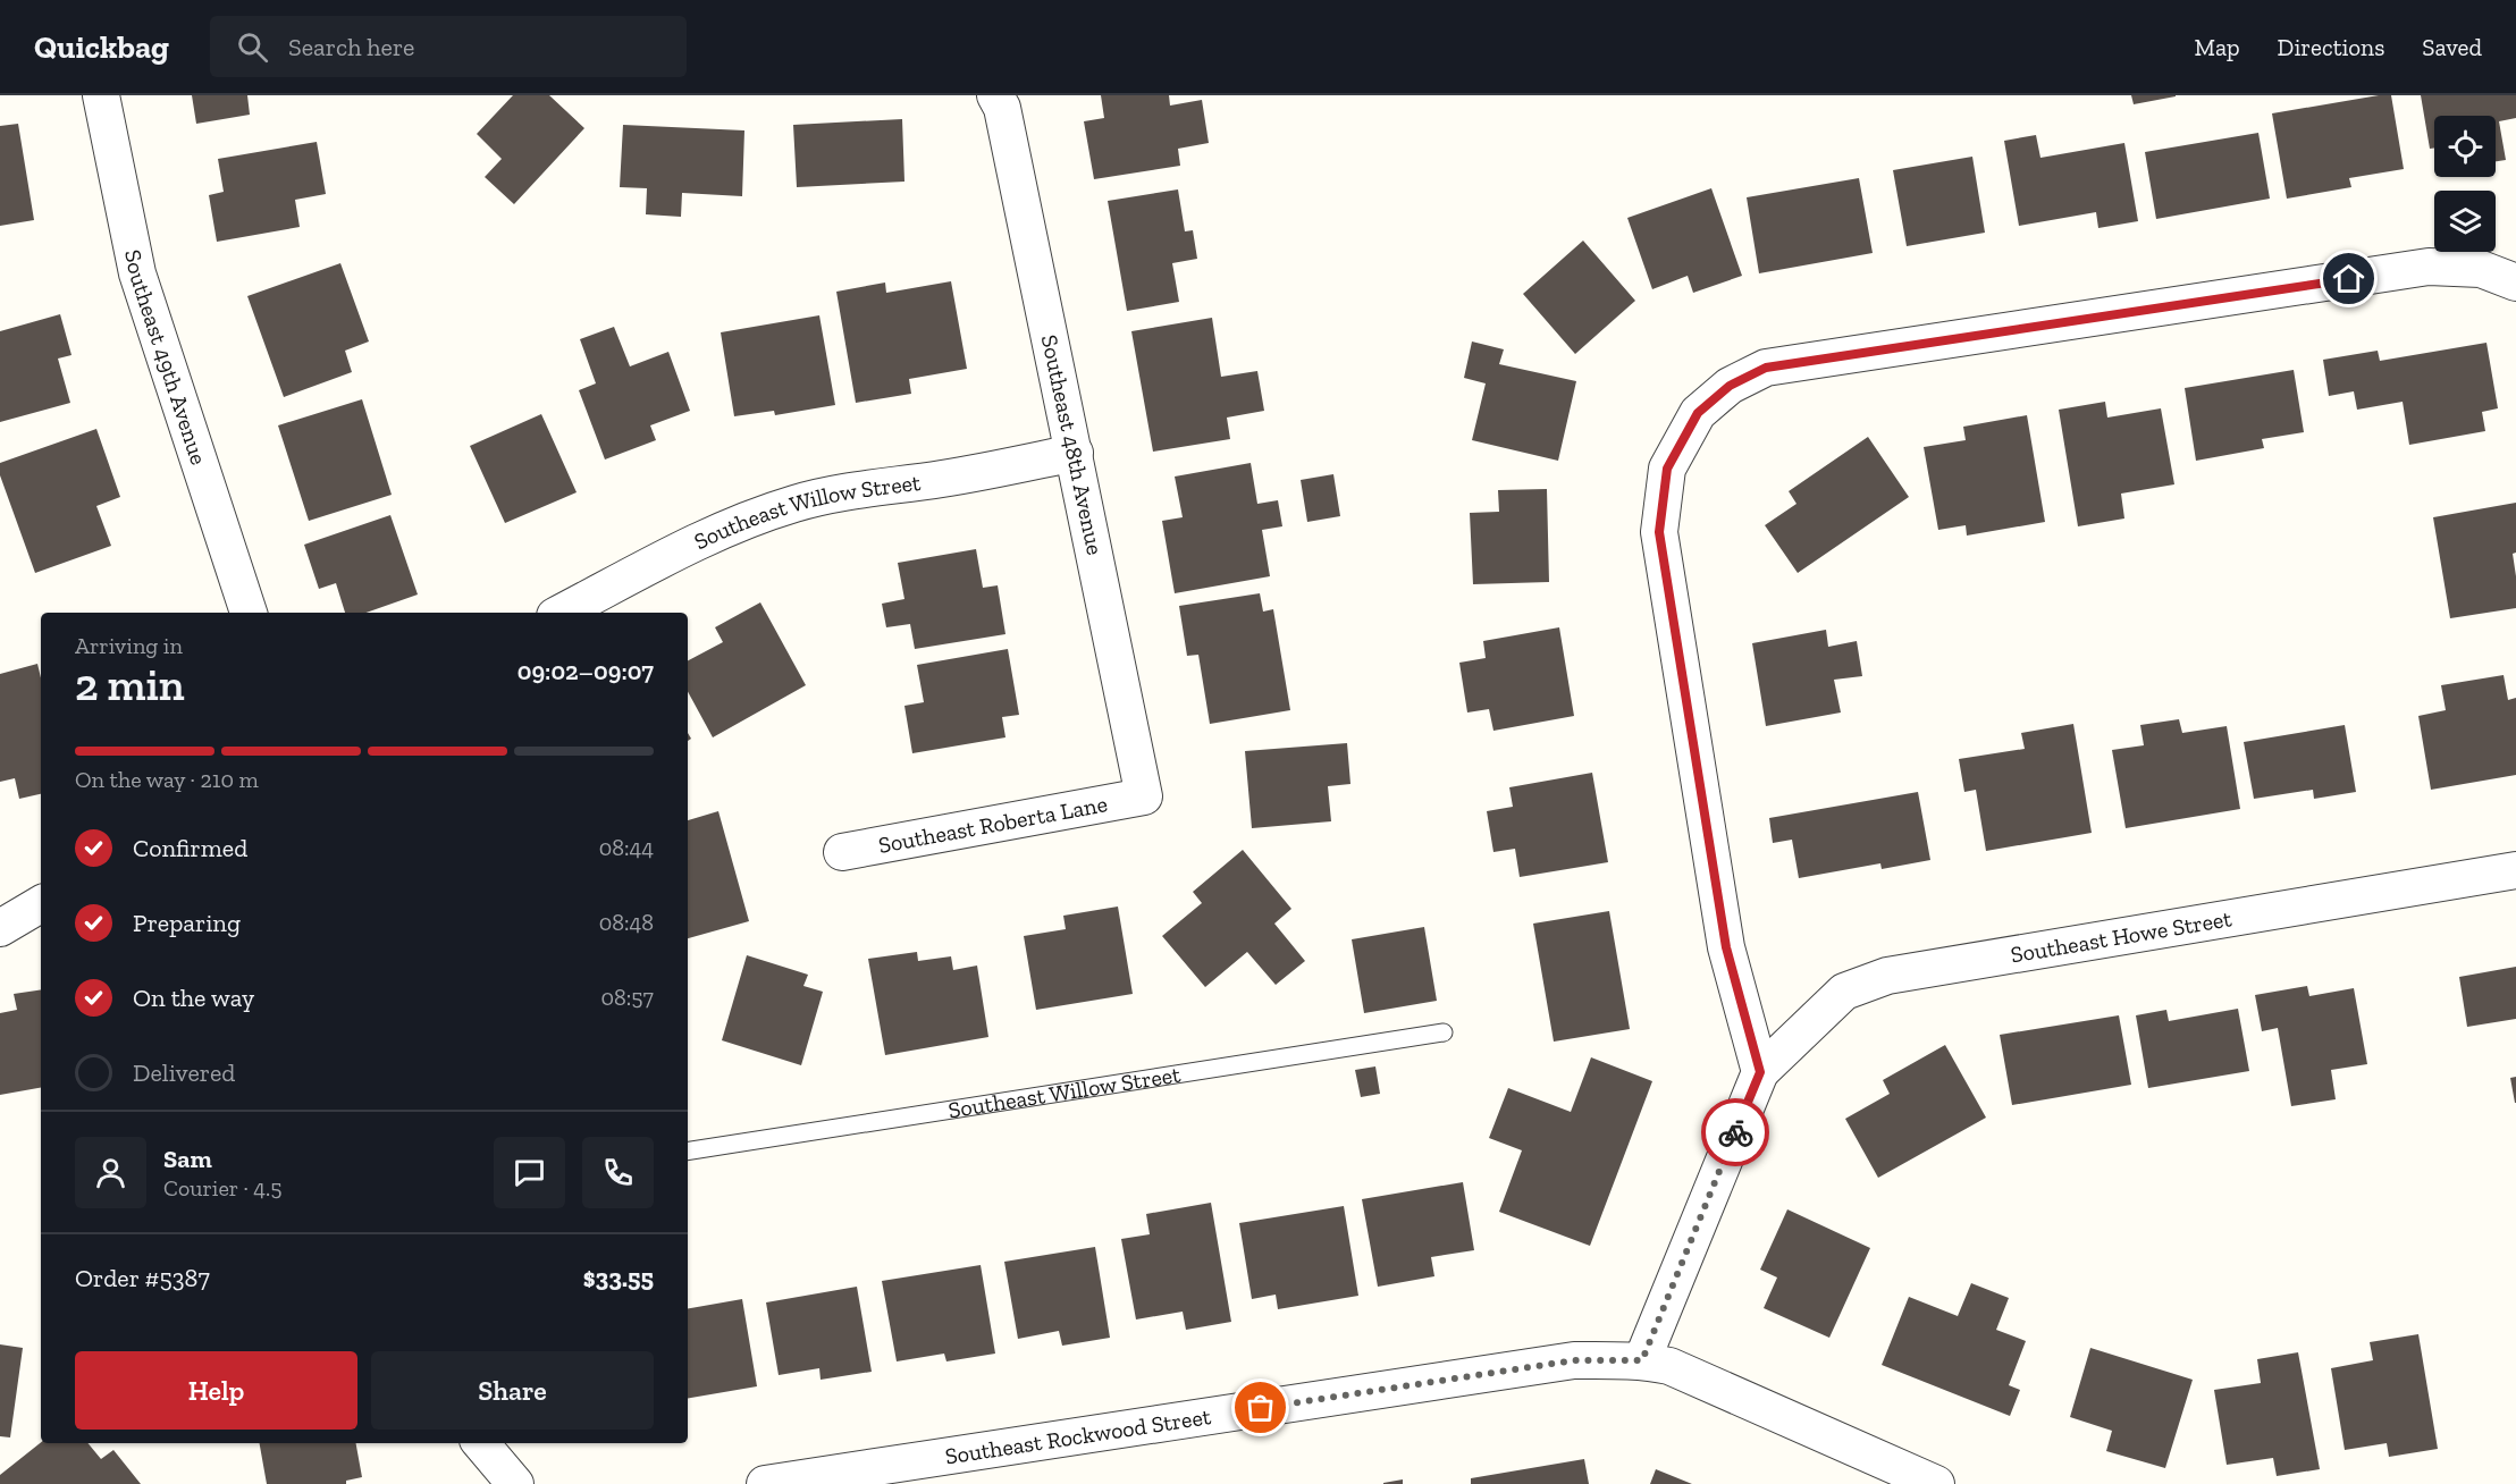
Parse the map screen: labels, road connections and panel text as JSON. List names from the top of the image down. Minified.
{"streets":{"street":["Southeast 49th Avenue","Southeast 48th Avenue","Southeast Willow Street","Southeast Roberta Lane","Southeast Howe Street","Southeast Rockwood Street"]},"crossings":[["Southeast 48th Avenue","Southeast Willow Street"],["Southeast 48th Avenue","Southeast Roberta Lane"]],"page":{"header":"Quickbag","search":"Search here","nav":["Map","Directions","Saved"],"heading":["2 min","Arriving in","09:02–09:07"],"panel":["Sam","Courier · 4.5","Order #5387","$33.55"],"bar":"On the way · 210 m","list":[["Confirmed","08:44"],["Preparing","08:48"],["On the way","08:57"],"Delivered"],"buttons":["Help","Share"]}}
